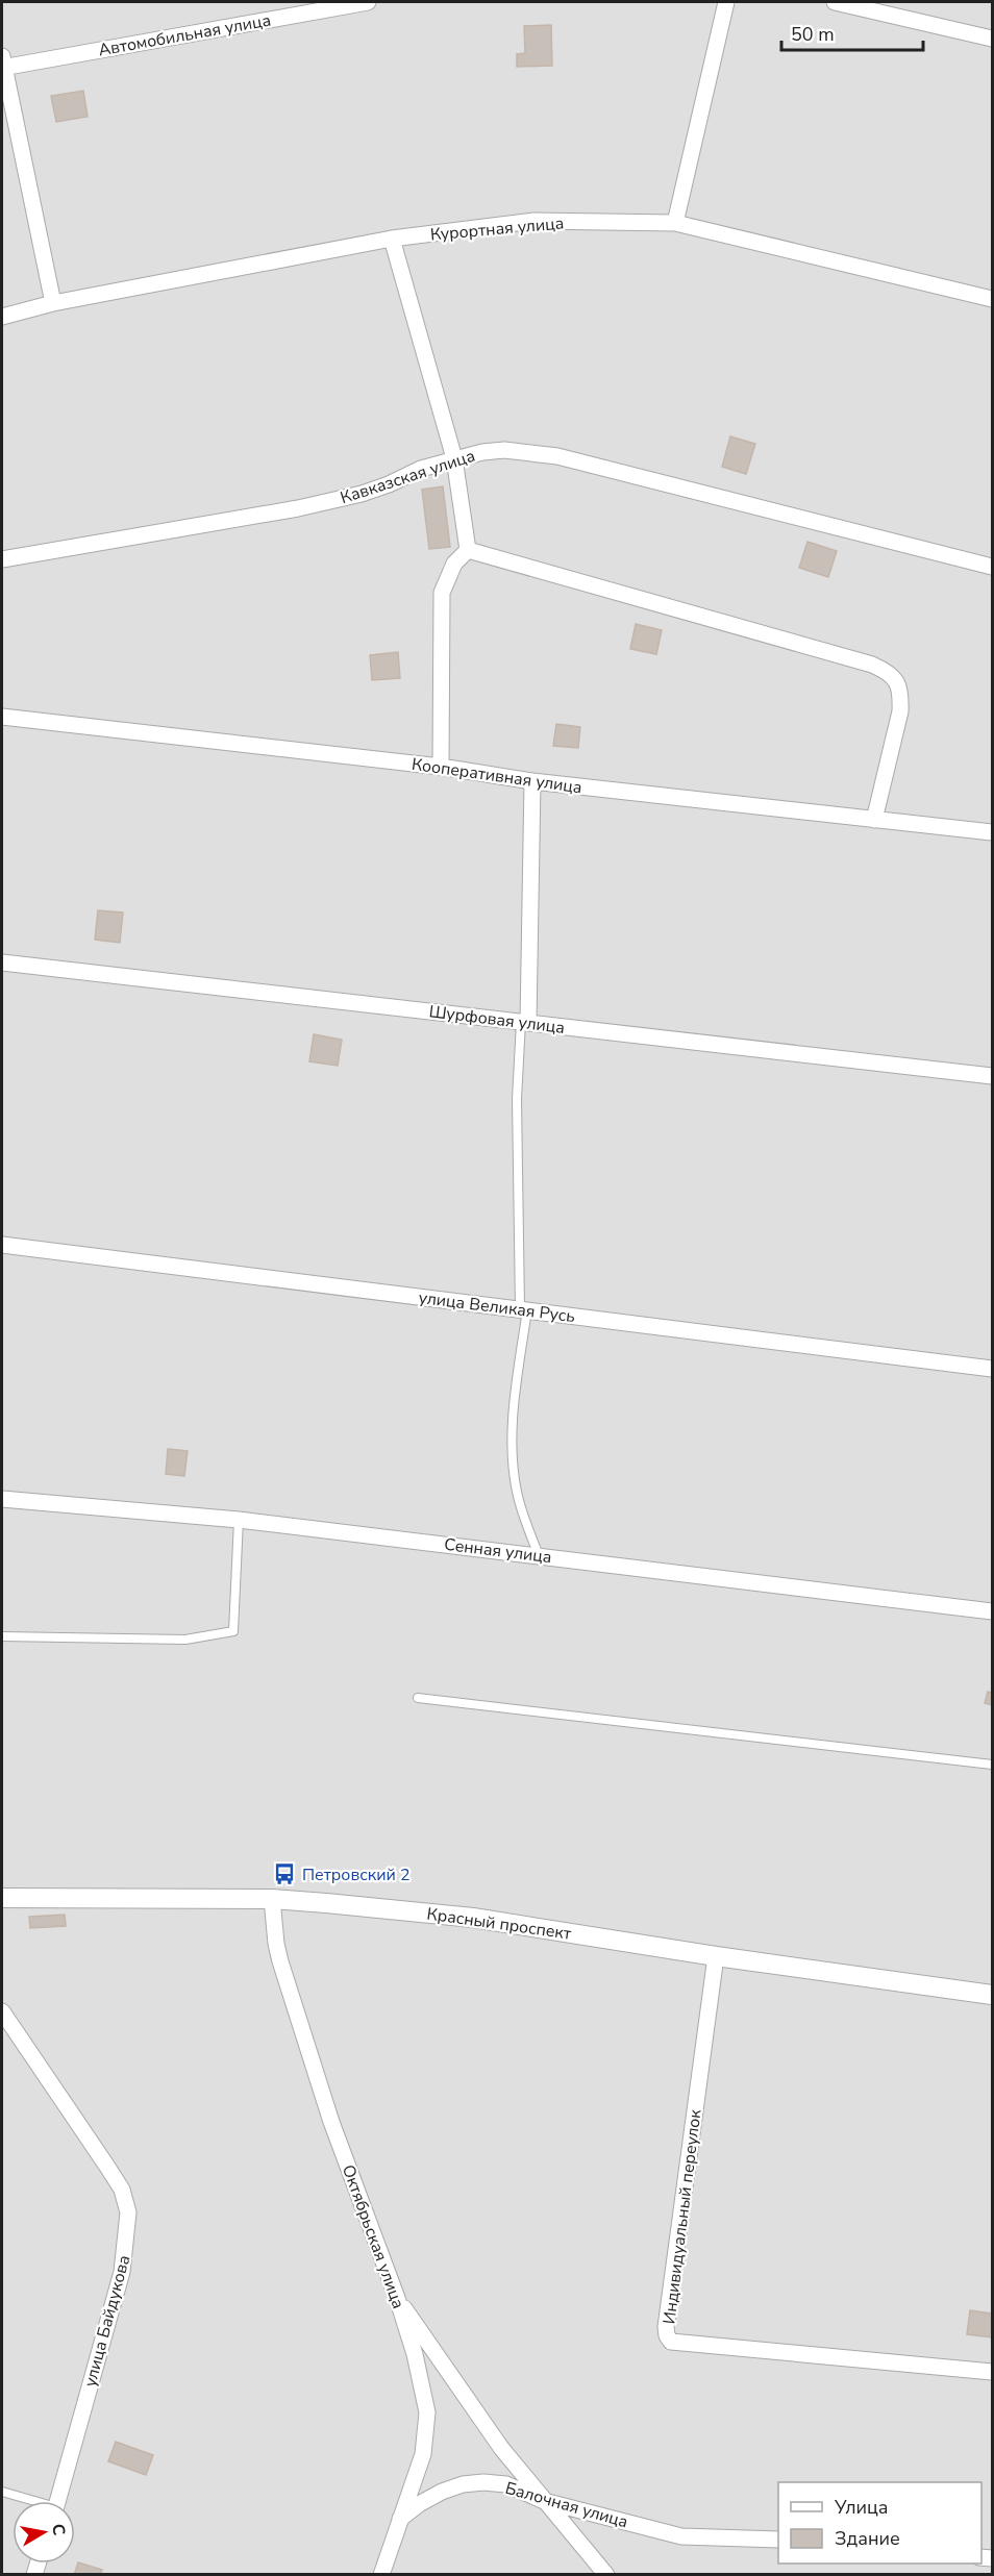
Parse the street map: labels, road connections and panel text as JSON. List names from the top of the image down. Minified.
{"streets":{"street":["Автомобильная улица","Курортная улица","Кавказская улица","Кооперативная улица","Шурфовая улица","улица Великая Русь","Сенная улица","Красный проспект","Индивидуальный переулок","Октябрьская улица","улица Байдукова","Балочная улица"]},"crossings":[["Красный проспект","Индивидуальный переулок"],["Красный проспект","Октябрьская улица"],["Октябрьская улица","Балочная улица"]],"places":{"bus stop":["Петровский 2"]},"legend":["Улица","Здание"],"scale_bar":"50 m","north":"right"}
